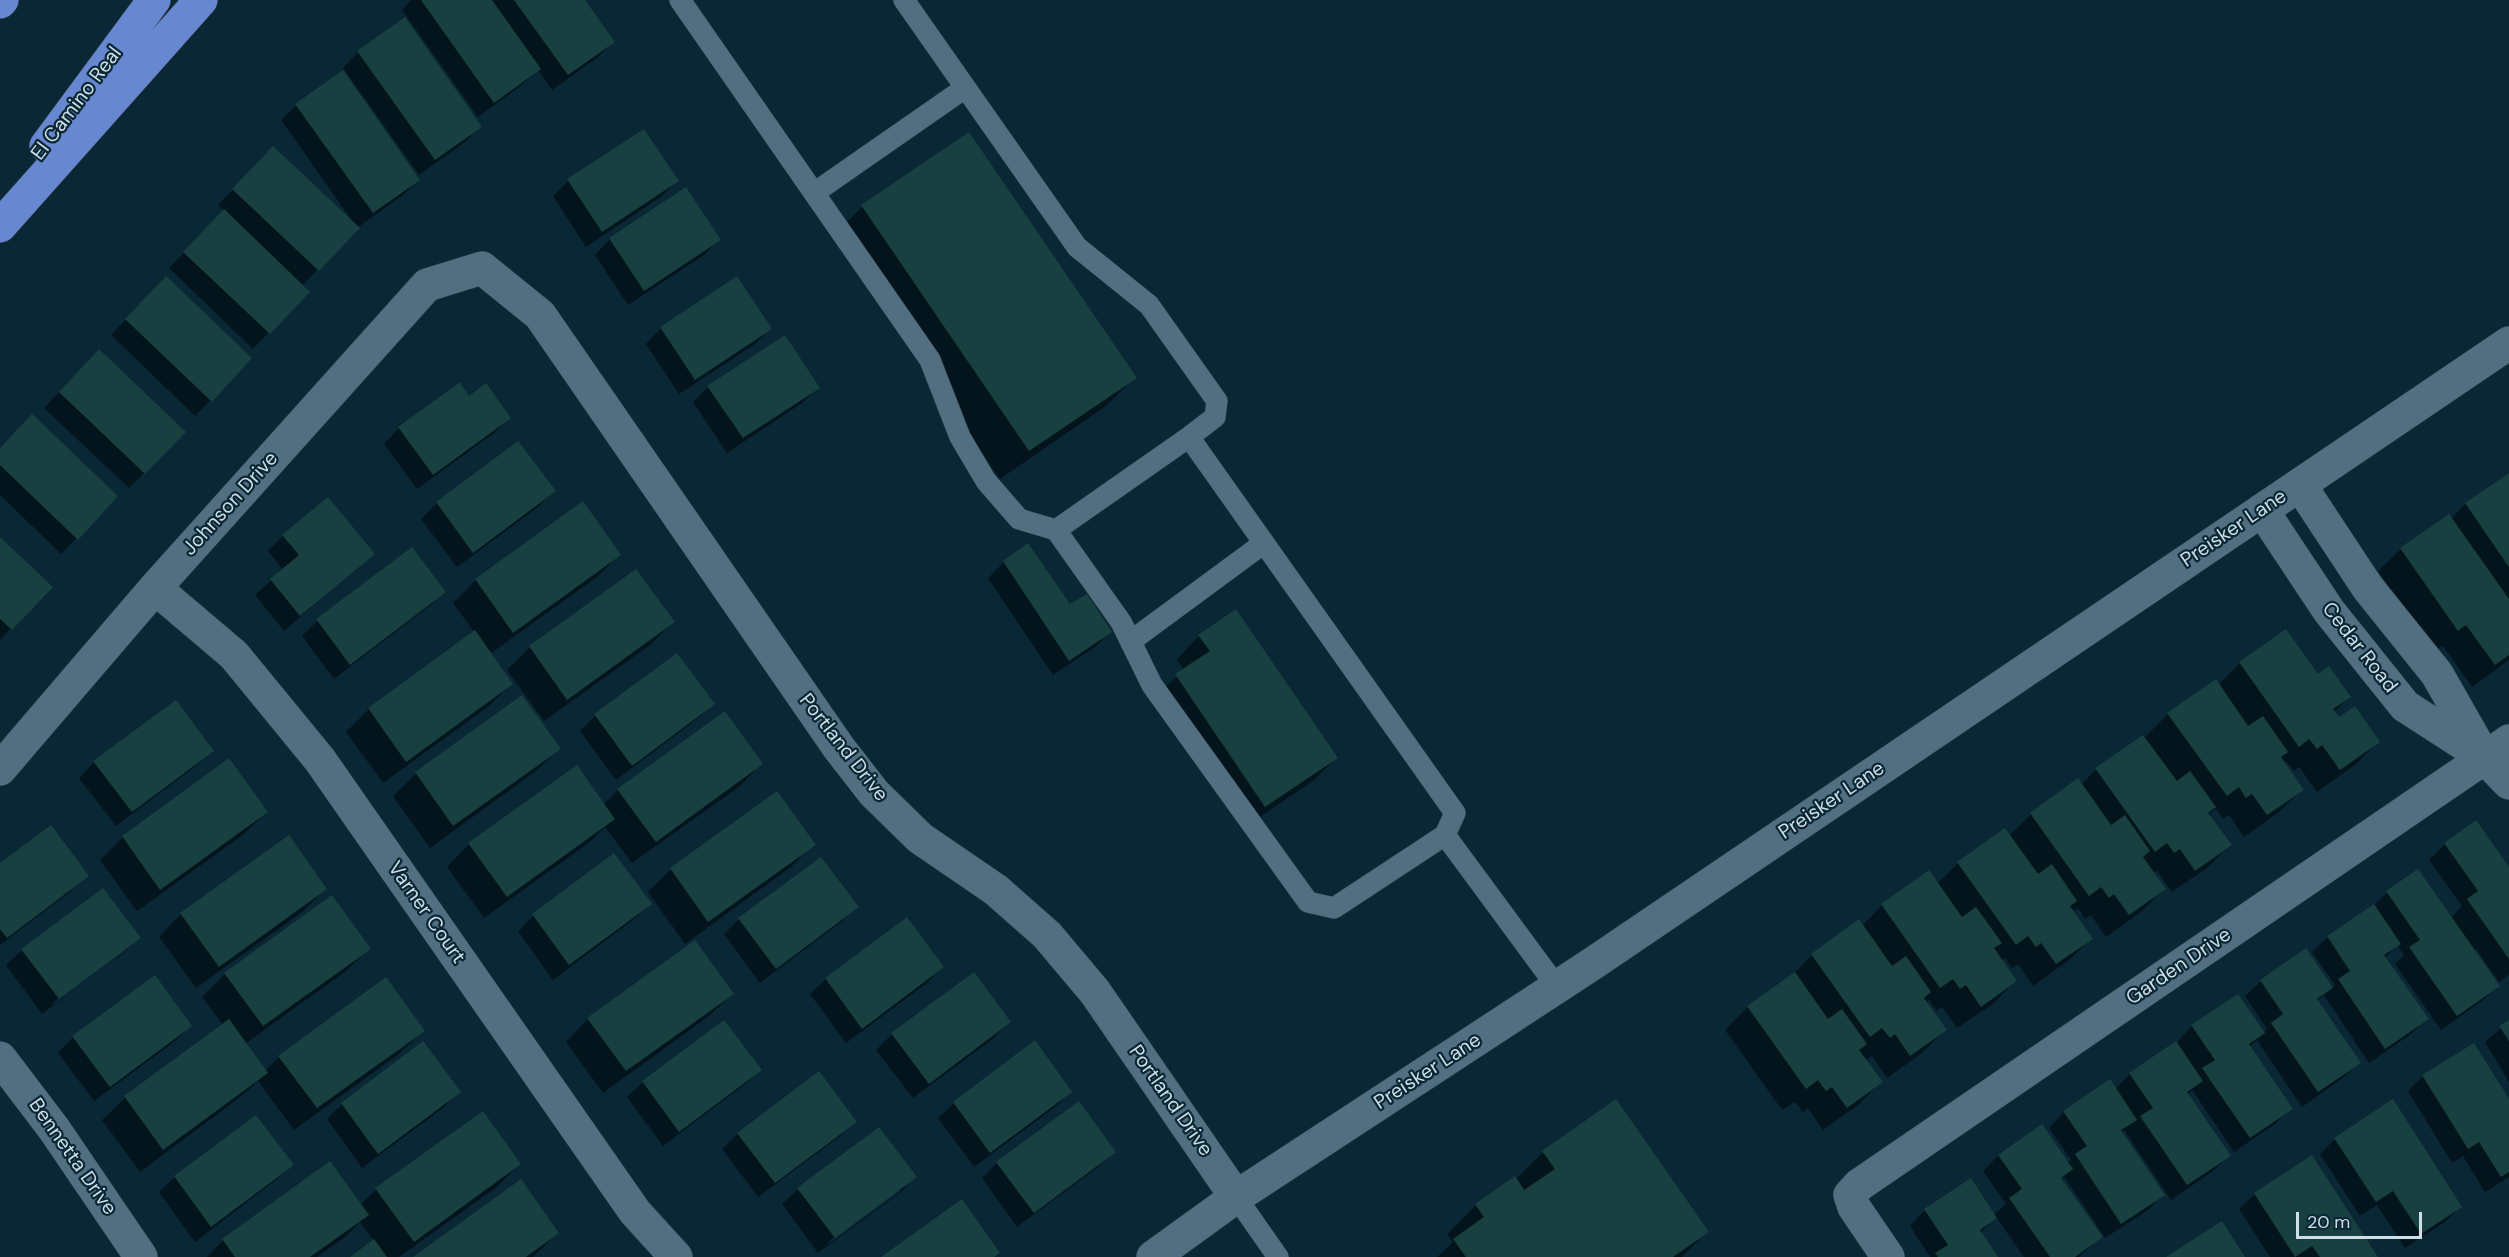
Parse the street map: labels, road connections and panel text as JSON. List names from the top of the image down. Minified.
{"streets":{"highway":["El Camino Real"],"street":["Johnson Drive","Preisker Lane","Cedar Road","Portland Drive","Varner Court","Garden Drive","Bennetta Drive"]},"crossings":[["Johnson Drive","Portland Drive"],["Johnson Drive","Varner Court"],["Preisker Lane","Cedar Road"],["Preisker Lane","Portland Drive"],["Cedar Road","Garden Drive"]],"scale_bar":"20 m"}
